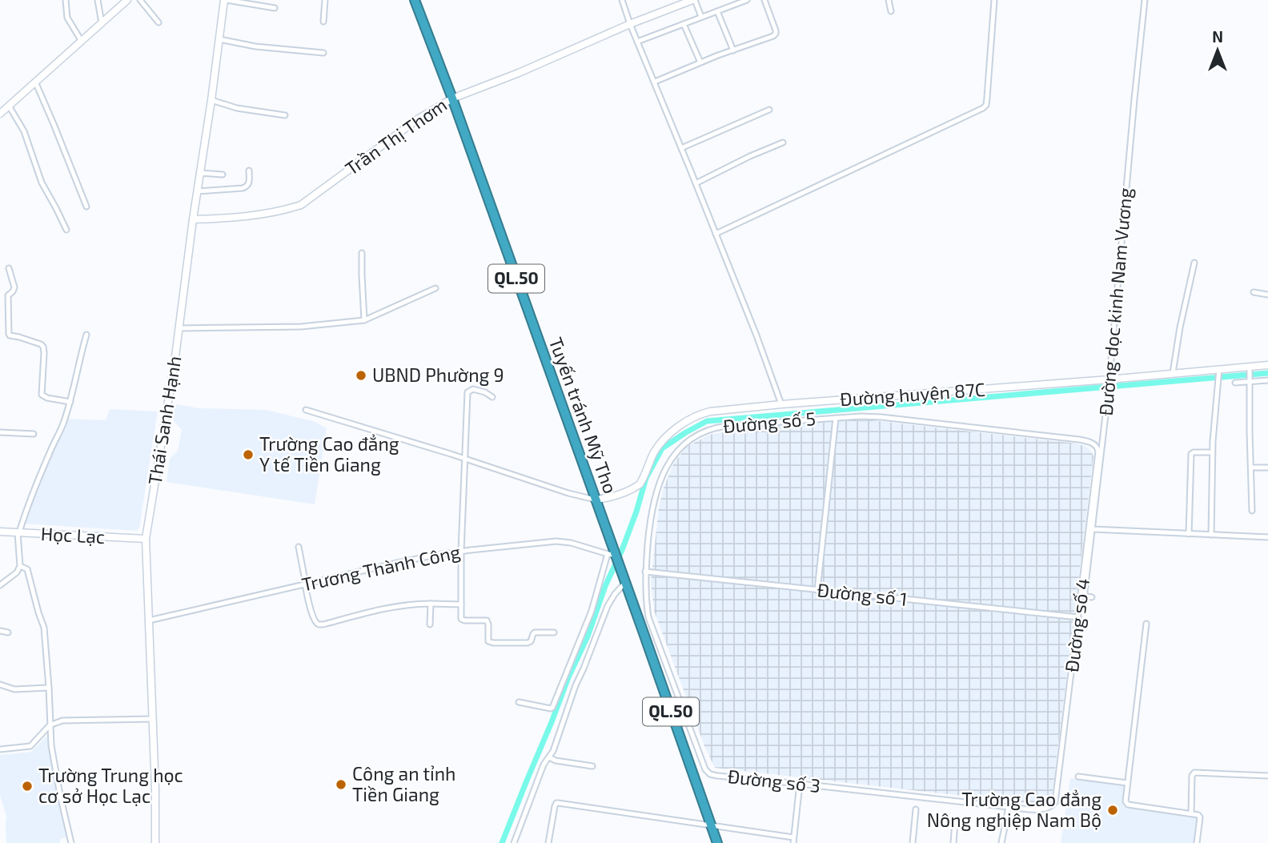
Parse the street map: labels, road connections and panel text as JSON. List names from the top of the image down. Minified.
{"streets":{"highway":["QL.50","Tuyến tránh Mỹ Tho"],"street":["Trần Thị Thơm","Đường dọc kinh Nam Vương","Đường huyện 87C","Thái Sanh Hạnh","Đường số 5","Học Lạc","Trương Thành Công","Đường số 1","Đường số 4","Đường số 3"]},"crossings":[["Trần Thị Thơm","Tuyến tránh Mỹ Tho"],["Trần Thị Thơm","Thái Sanh Hạnh"],["Đường dọc kinh Nam Vương","Đường huyện 87C"],["Đường huyện 87C","Tuyến tránh Mỹ Tho"],["Tuyến tránh Mỹ Tho","Trương Thành Công"],["Tuyến tránh Mỹ Tho","Đường số 3"],["Thái Sanh Hạnh","Học Lạc"],["Thái Sanh Hạnh","Trương Thành Công"],["Đường số 5","Đường số 1"],["Đường số 5","Đường số 4"],["Đường số 5","Đường số 3"],["Đường số 1","Đường số 4"],["Đường số 1","Đường số 3"],["Đường số 4","Đường số 3"]],"places":["UBND Phường 9","Trường Cao đẳng Y tế Tiền Giang","Công an tỉnh Tiền Giang","Trường Trung học cơ sở Học Lạc","Trường Cao đẳng Nông nghiệp Nam Bộ"],"north":"top"}
